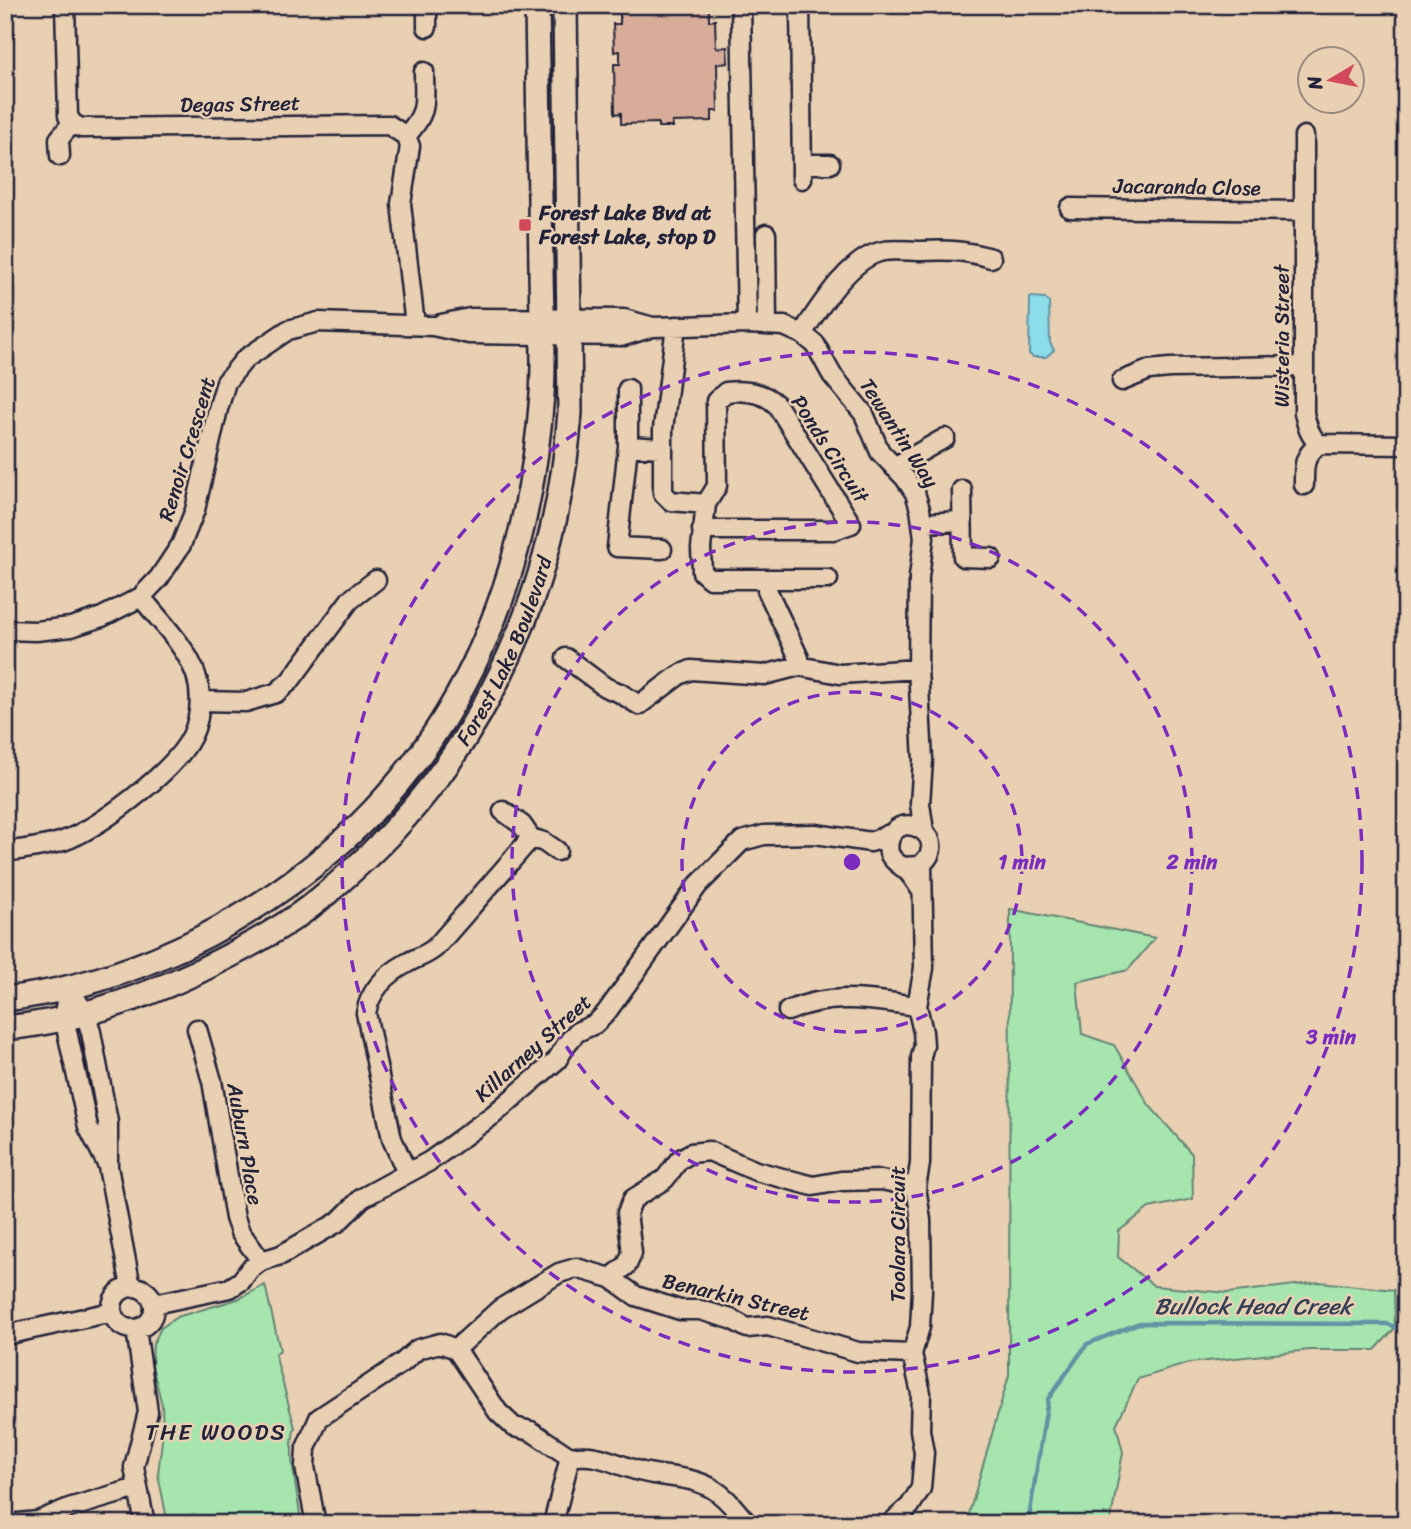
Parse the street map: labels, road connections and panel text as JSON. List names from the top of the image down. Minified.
{"streets":{"main road":["Forest Lake Boulevard"],"street":["Degas Street","Jacaranda Close","Wisteria Street","Tewantin Way","Renoir Crescent","Ponds Circuit","Killarney Street","Auburn Place","Toolara Circuit","Benarkin Street"]},"crossings":[["Jacaranda Close","Wisteria Street"],["Tewantin Way","Killarney Street"],["Tewantin Way","Toolara Circuit"],["Renoir Crescent","Forest Lake Boulevard"],["Killarney Street","Auburn Place"],["Killarney Street","Toolara Circuit"],["Toolara Circuit","Benarkin Street"]],"districts":["THE WOODS"],"water":["Bullock Head Creek"],"places":{"transit":["Forest Lake Bvd at Forest Lake, stop D"]},"north":"left","rings":["1 min","2 min","3 min"]}
